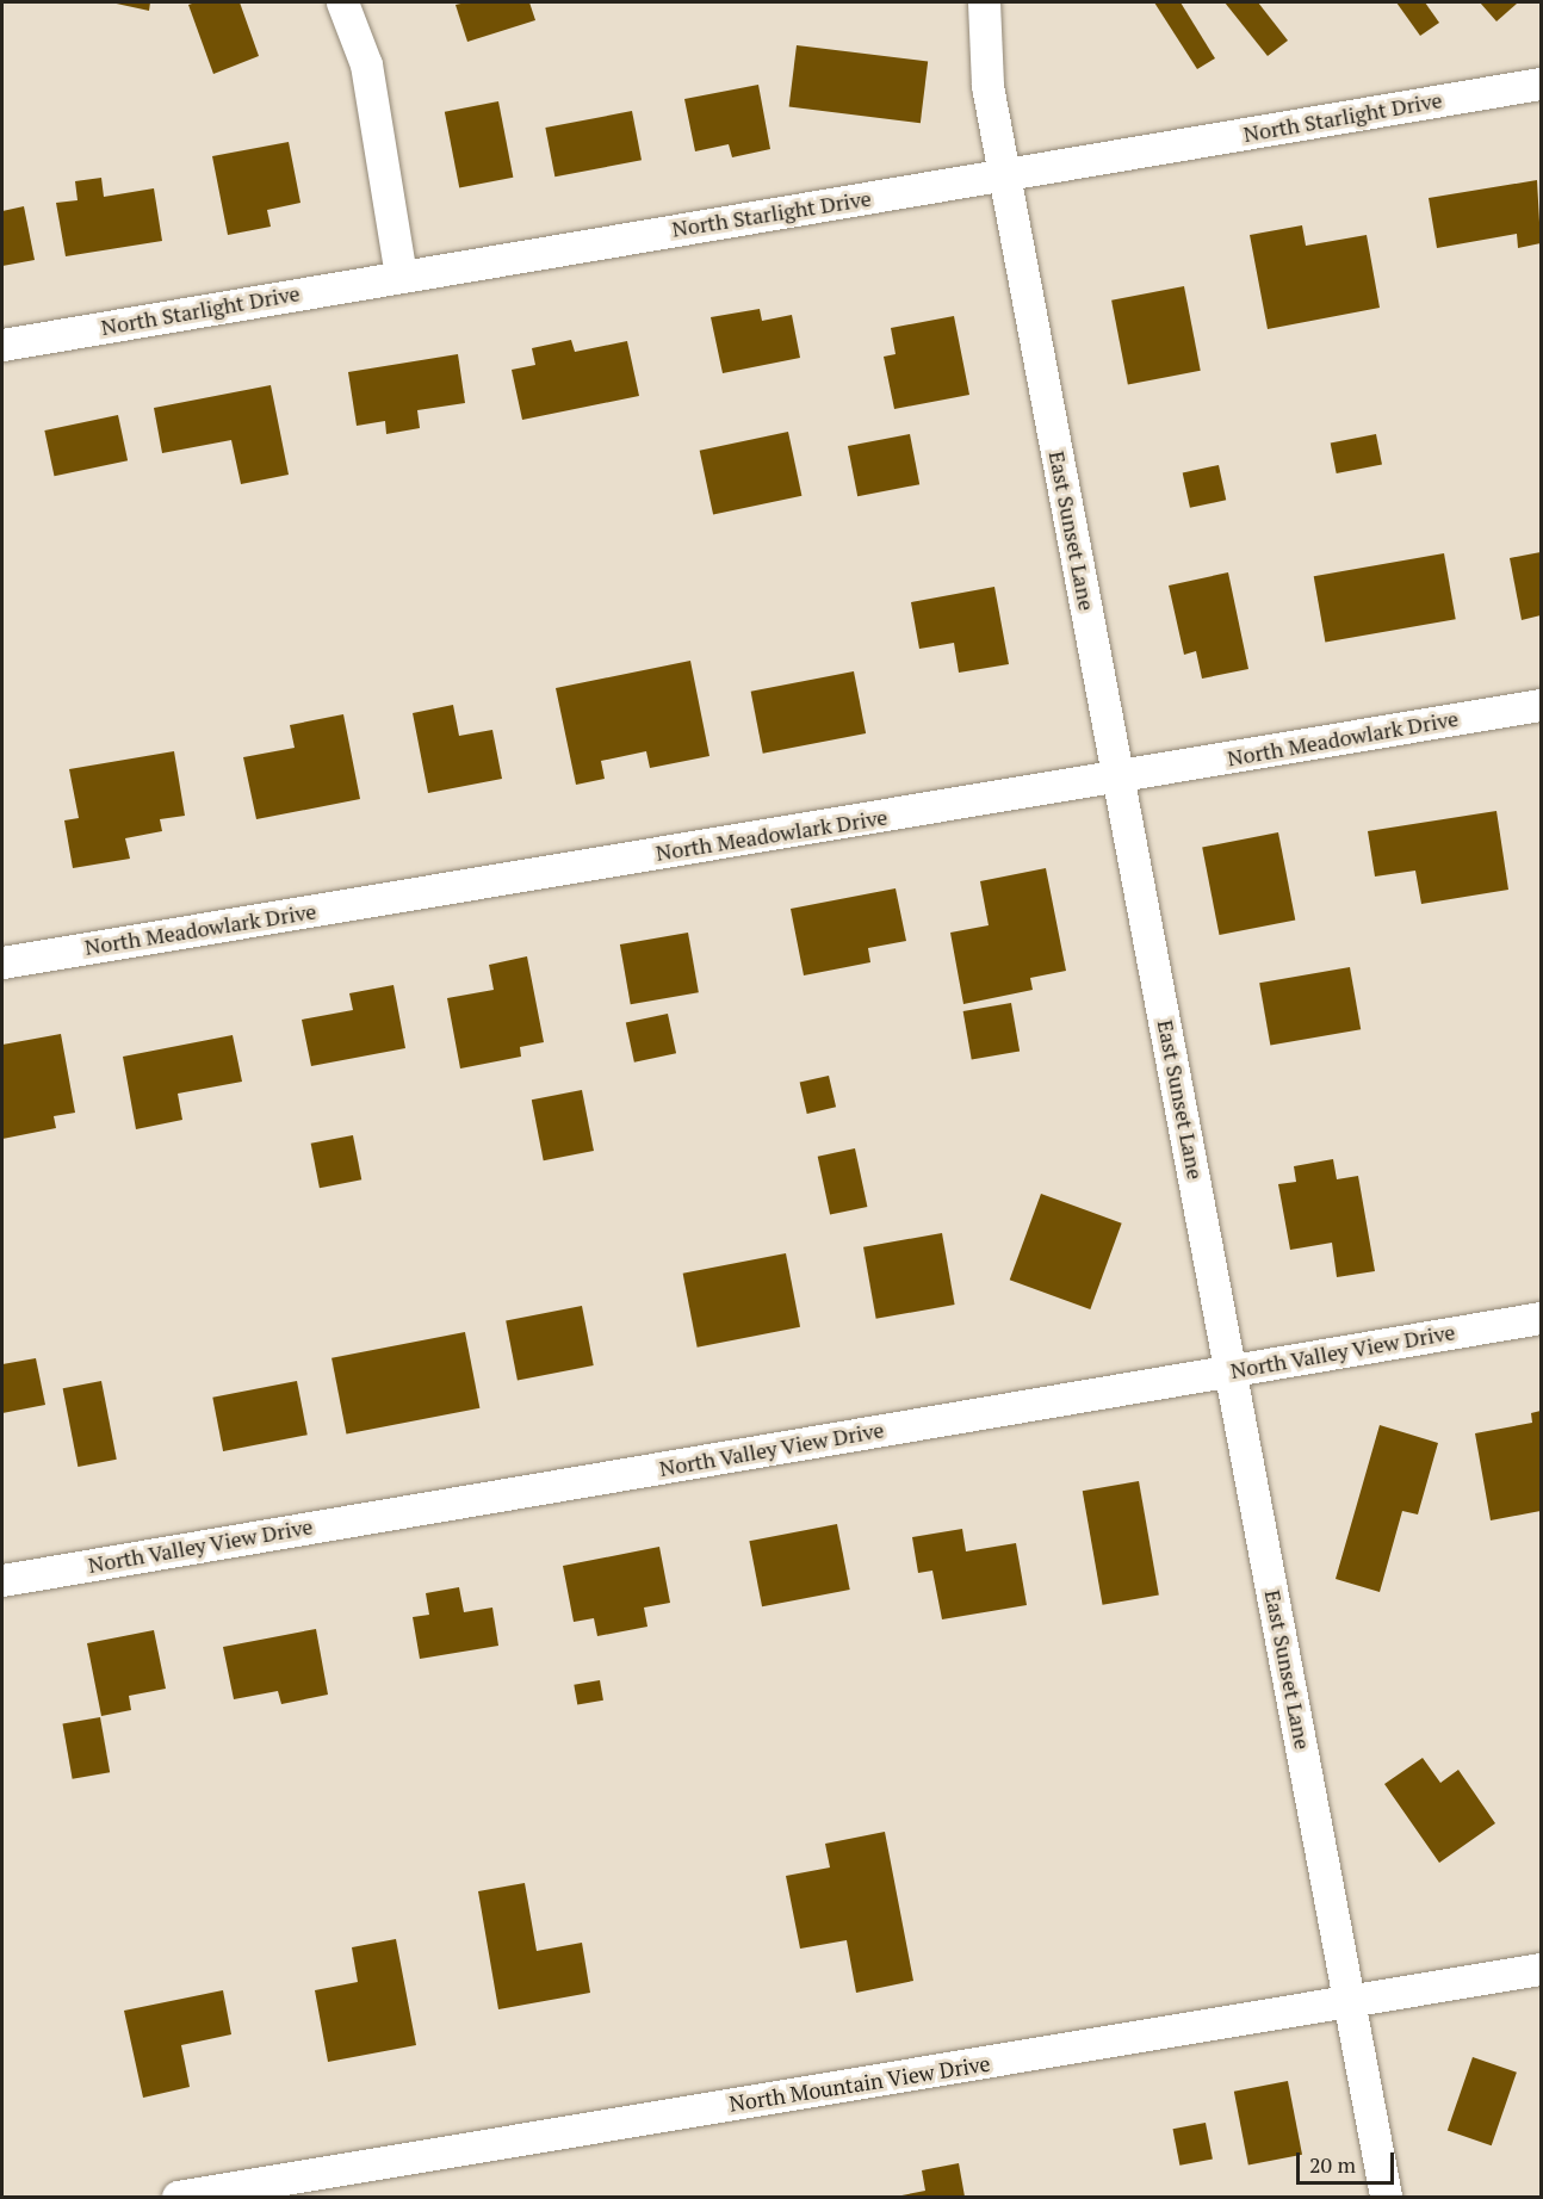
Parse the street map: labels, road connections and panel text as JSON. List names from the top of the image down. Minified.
{"streets":{"street":["North Starlight Drive","East Sunset Lane","North Meadowlark Drive","North Valley View Drive","North Mountain View Drive"]},"crossings":[["North Starlight Drive","East Sunset Lane"],["East Sunset Lane","North Meadowlark Drive"],["East Sunset Lane","North Valley View Drive"],["East Sunset Lane","North Mountain View Drive"]],"scale_bar":"20 m"}
